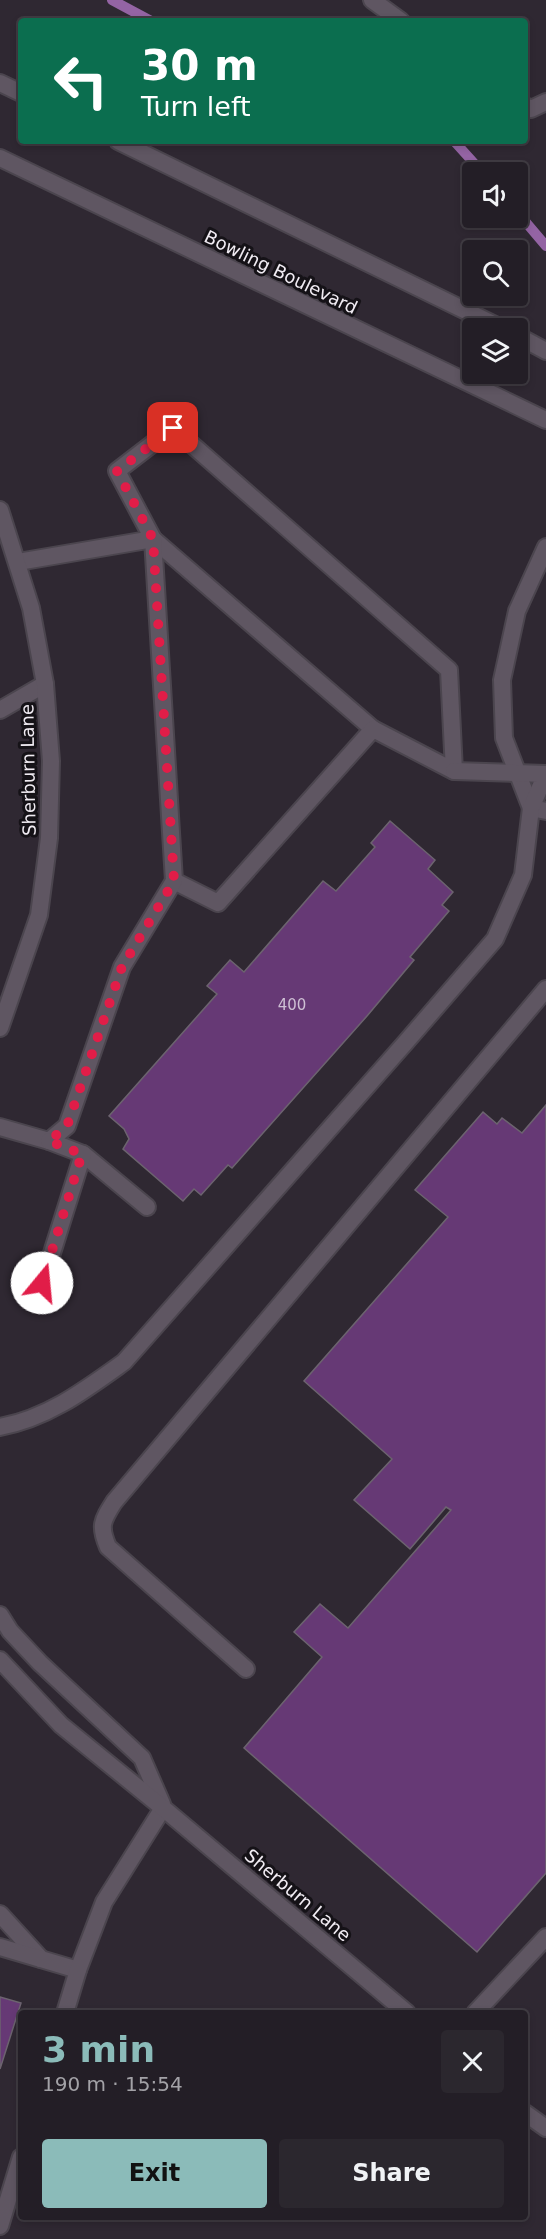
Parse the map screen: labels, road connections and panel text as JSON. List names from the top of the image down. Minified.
{"streets":{"street":["Bowling Boulevard","Sherburn Lane"]},"house_numbers":["400"],"page":{"turn":["30 m","Turn left"],"heading":["3 min","190 m · 15:54"],"buttons":["Exit","Share"]}}
